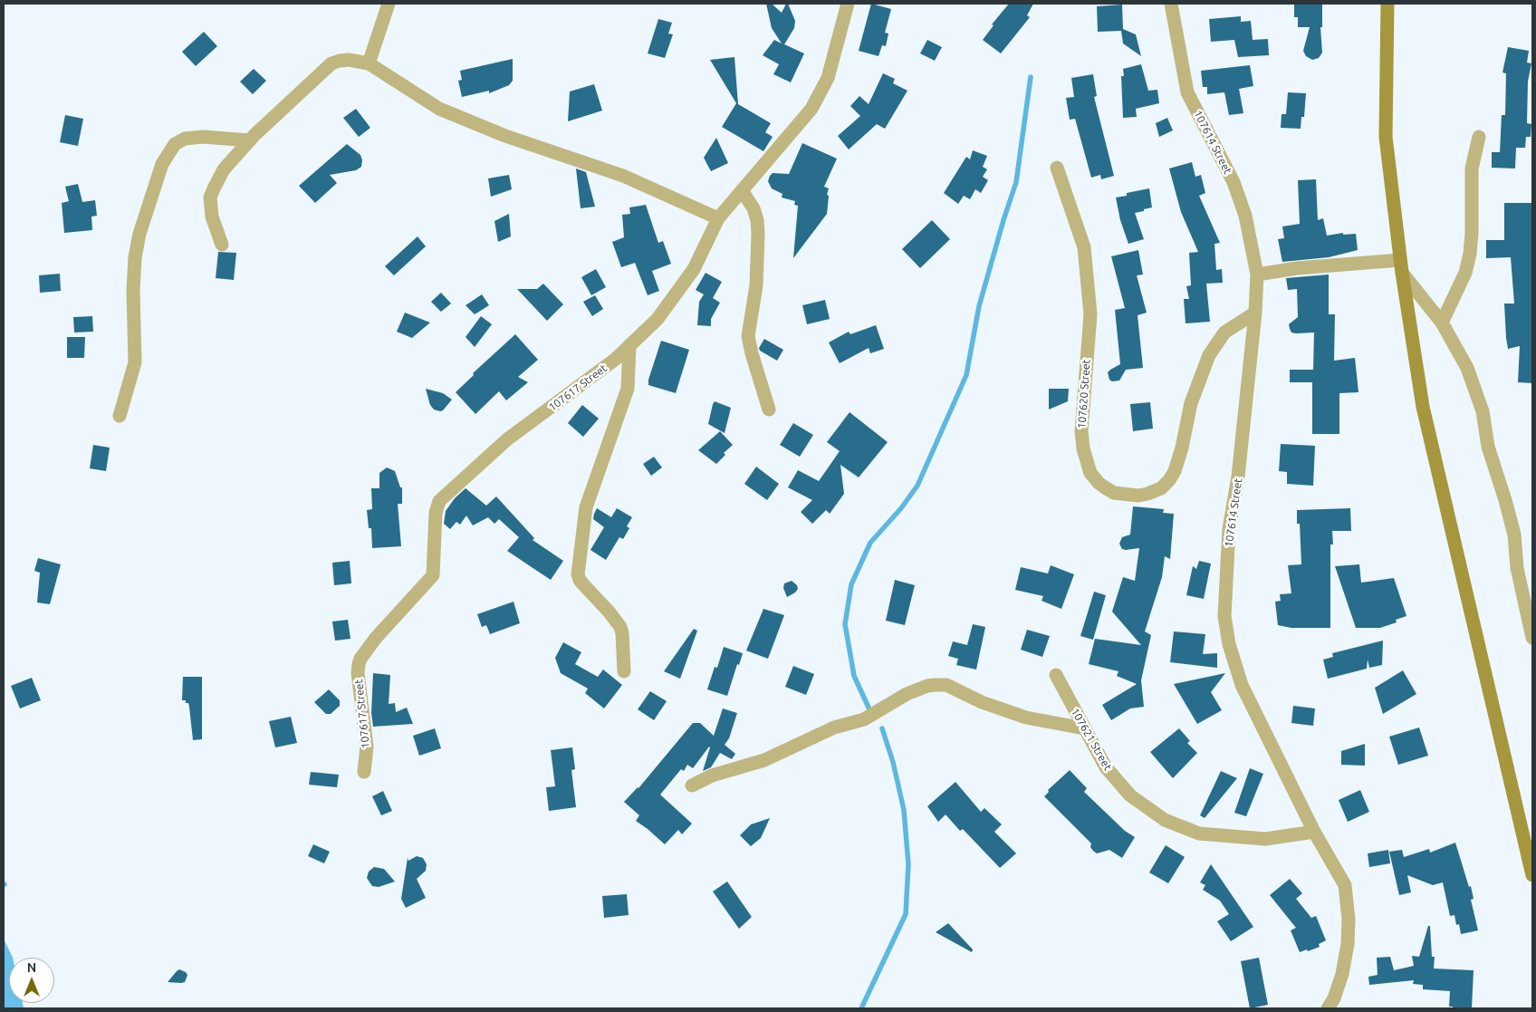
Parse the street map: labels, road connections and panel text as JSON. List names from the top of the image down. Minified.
{"streets":{"street":["107614 Street","107617 Street","107620 Street","107621 Street"]},"crossings":[["107614 Street","107620 Street"],["107614 Street","107621 Street"]],"north":"top"}
